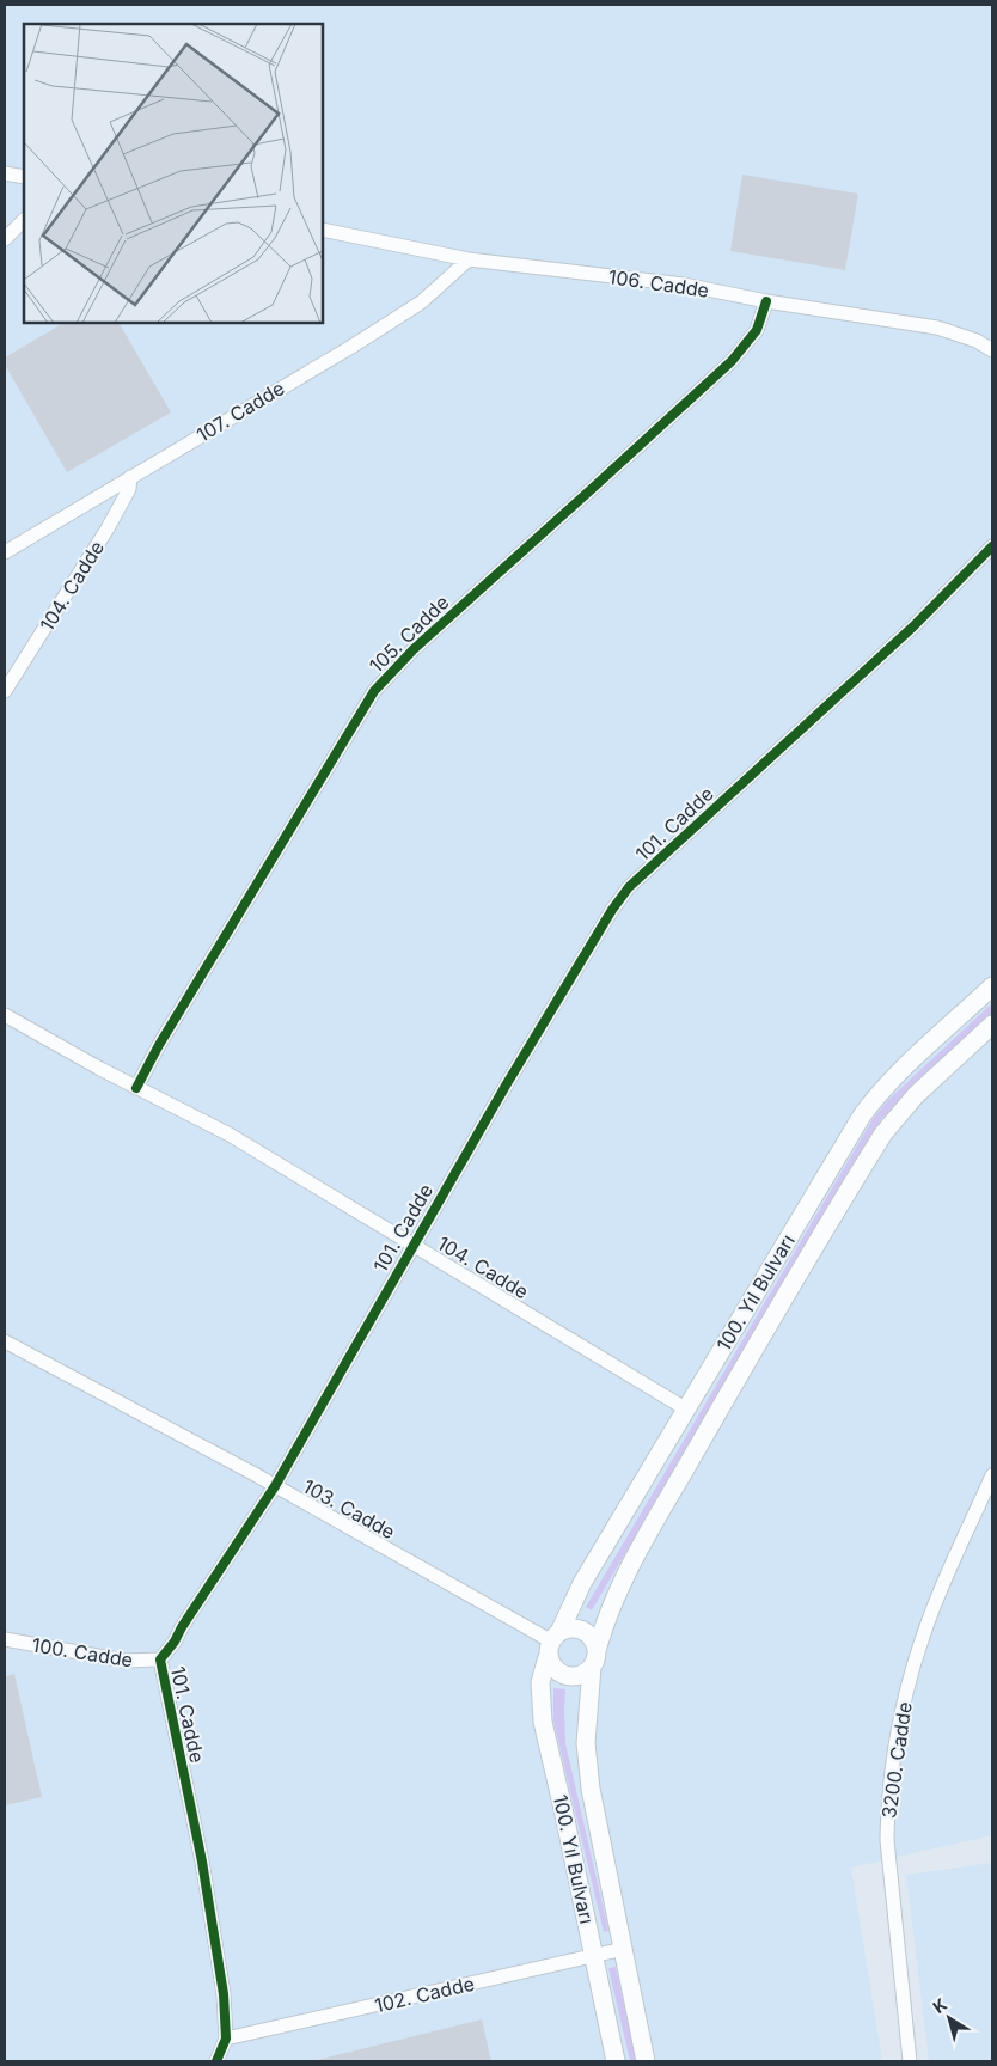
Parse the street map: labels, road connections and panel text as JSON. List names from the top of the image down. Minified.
{"streets":{"main road":["100. Yıl Bulvarı"],"street":["106. Cadde","107. Cadde","104. Cadde","105. Cadde","101. Cadde","103. Cadde","100. Cadde","3200. Cadde","102. Cadde"]},"crossings":[["106. Cadde","107. Cadde"],["106. Cadde","105. Cadde"],["107. Cadde","104. Cadde"],["104. Cadde","105. Cadde"],["104. Cadde","101. Cadde"],["104. Cadde","100. Yıl Bulvarı"],["101. Cadde","103. Cadde"],["101. Cadde","100. Cadde"],["101. Cadde","102. Cadde"],["100. Yıl Bulvarı","103. Cadde"],["100. Yıl Bulvarı","102. Cadde"]],"north":"top left"}
